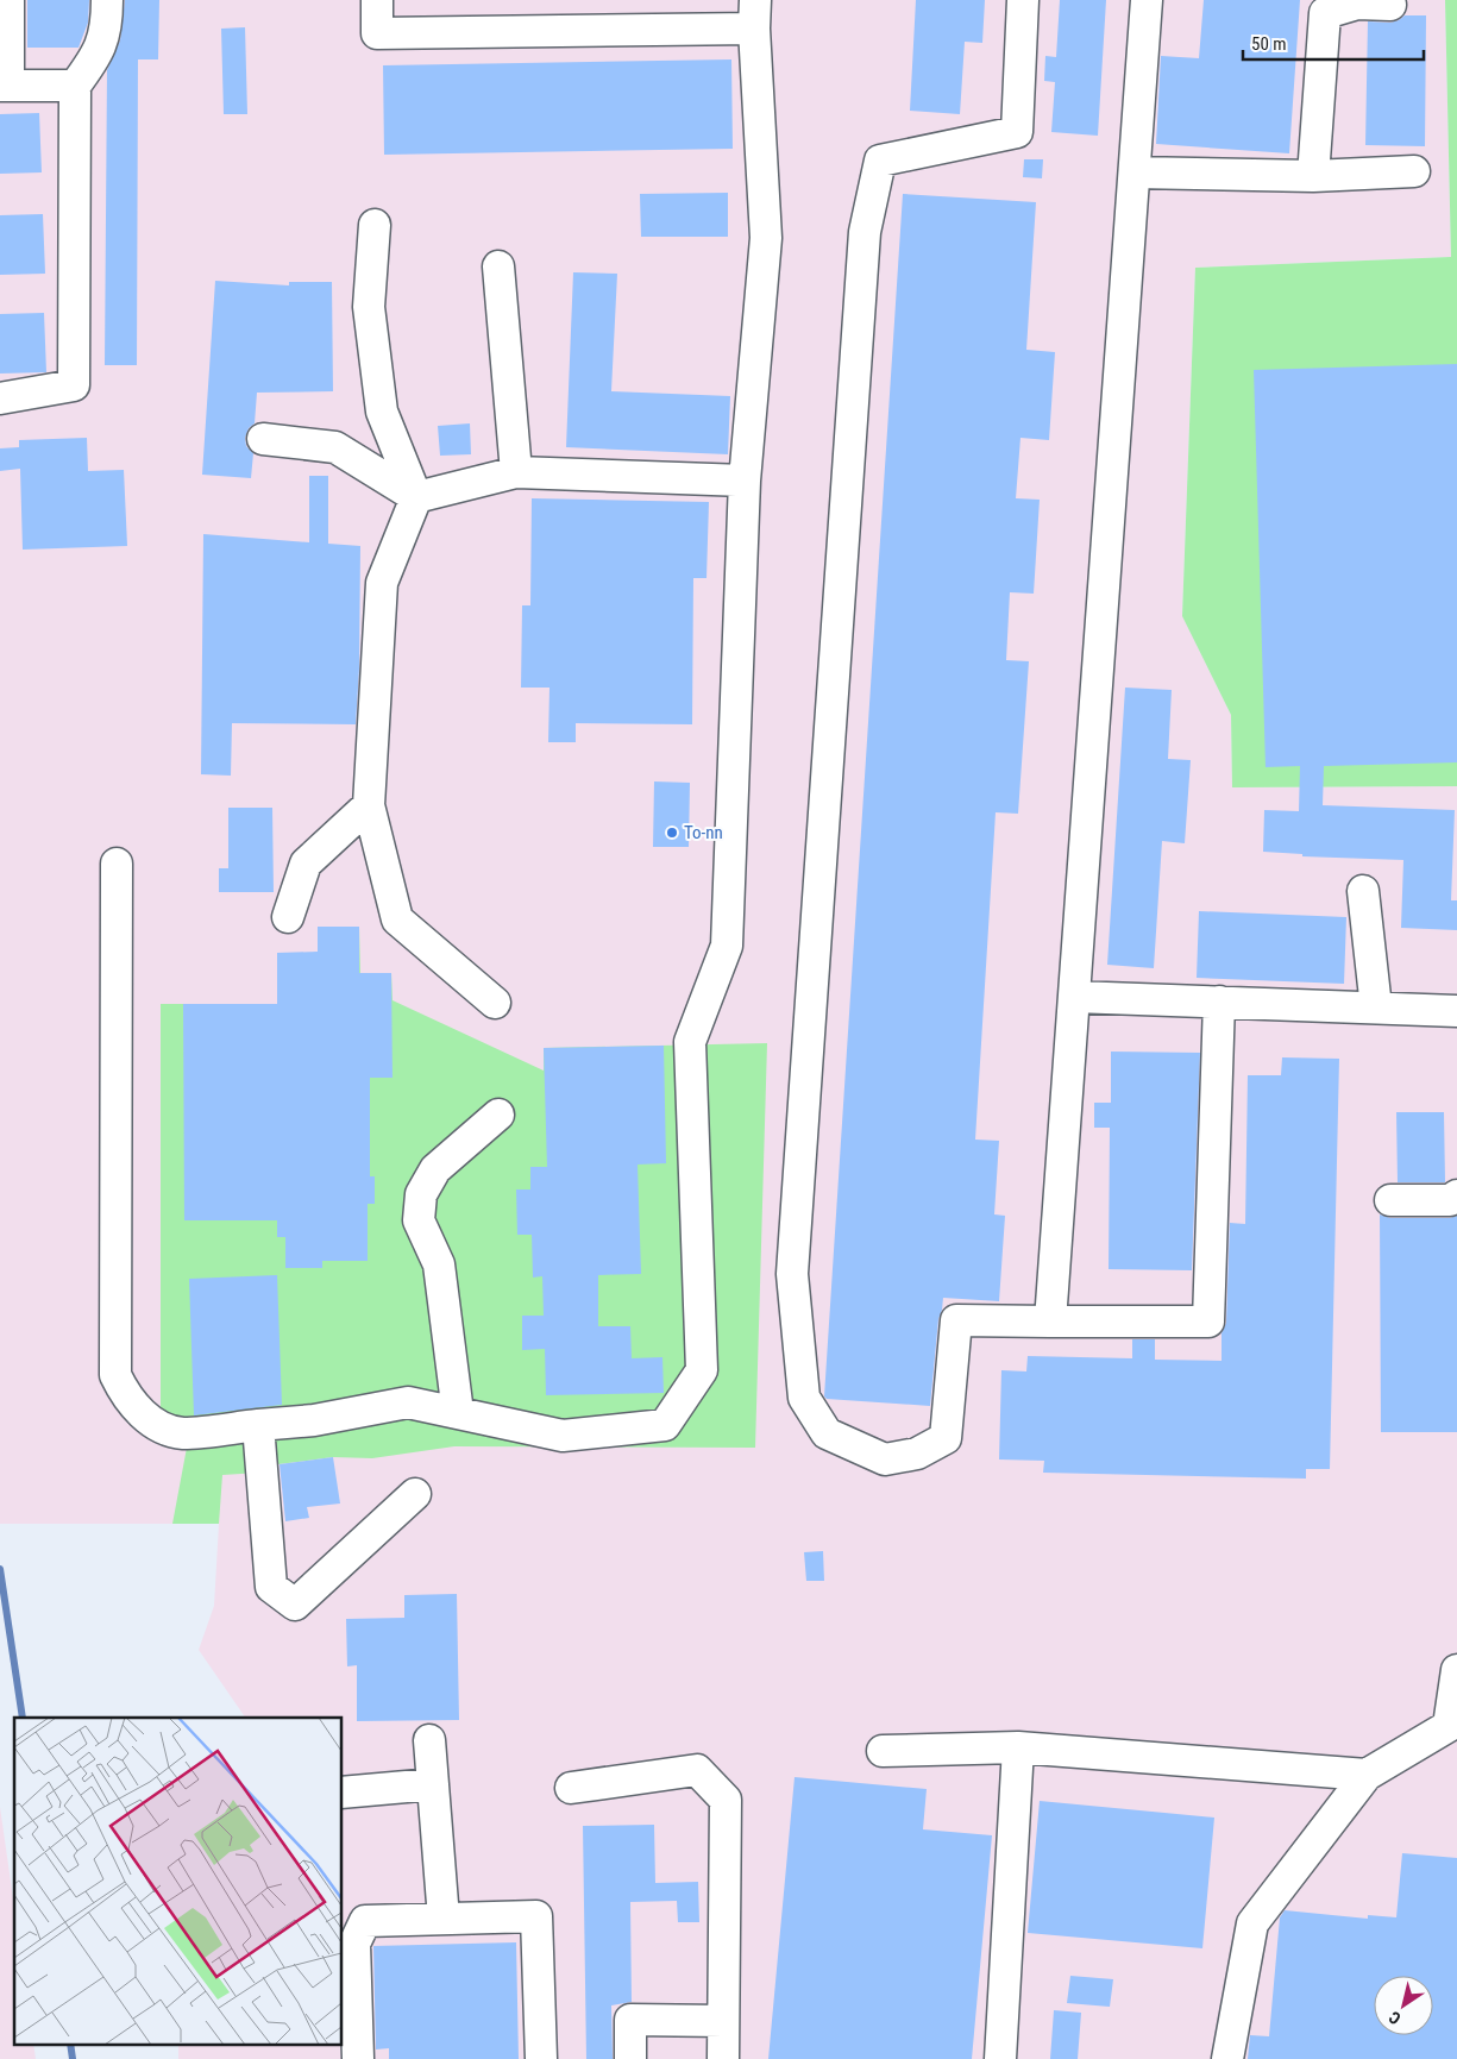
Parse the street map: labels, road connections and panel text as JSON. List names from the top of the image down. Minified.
{"places":["To-nn"],"scale_bar":"50 m","north":"bottom left"}
